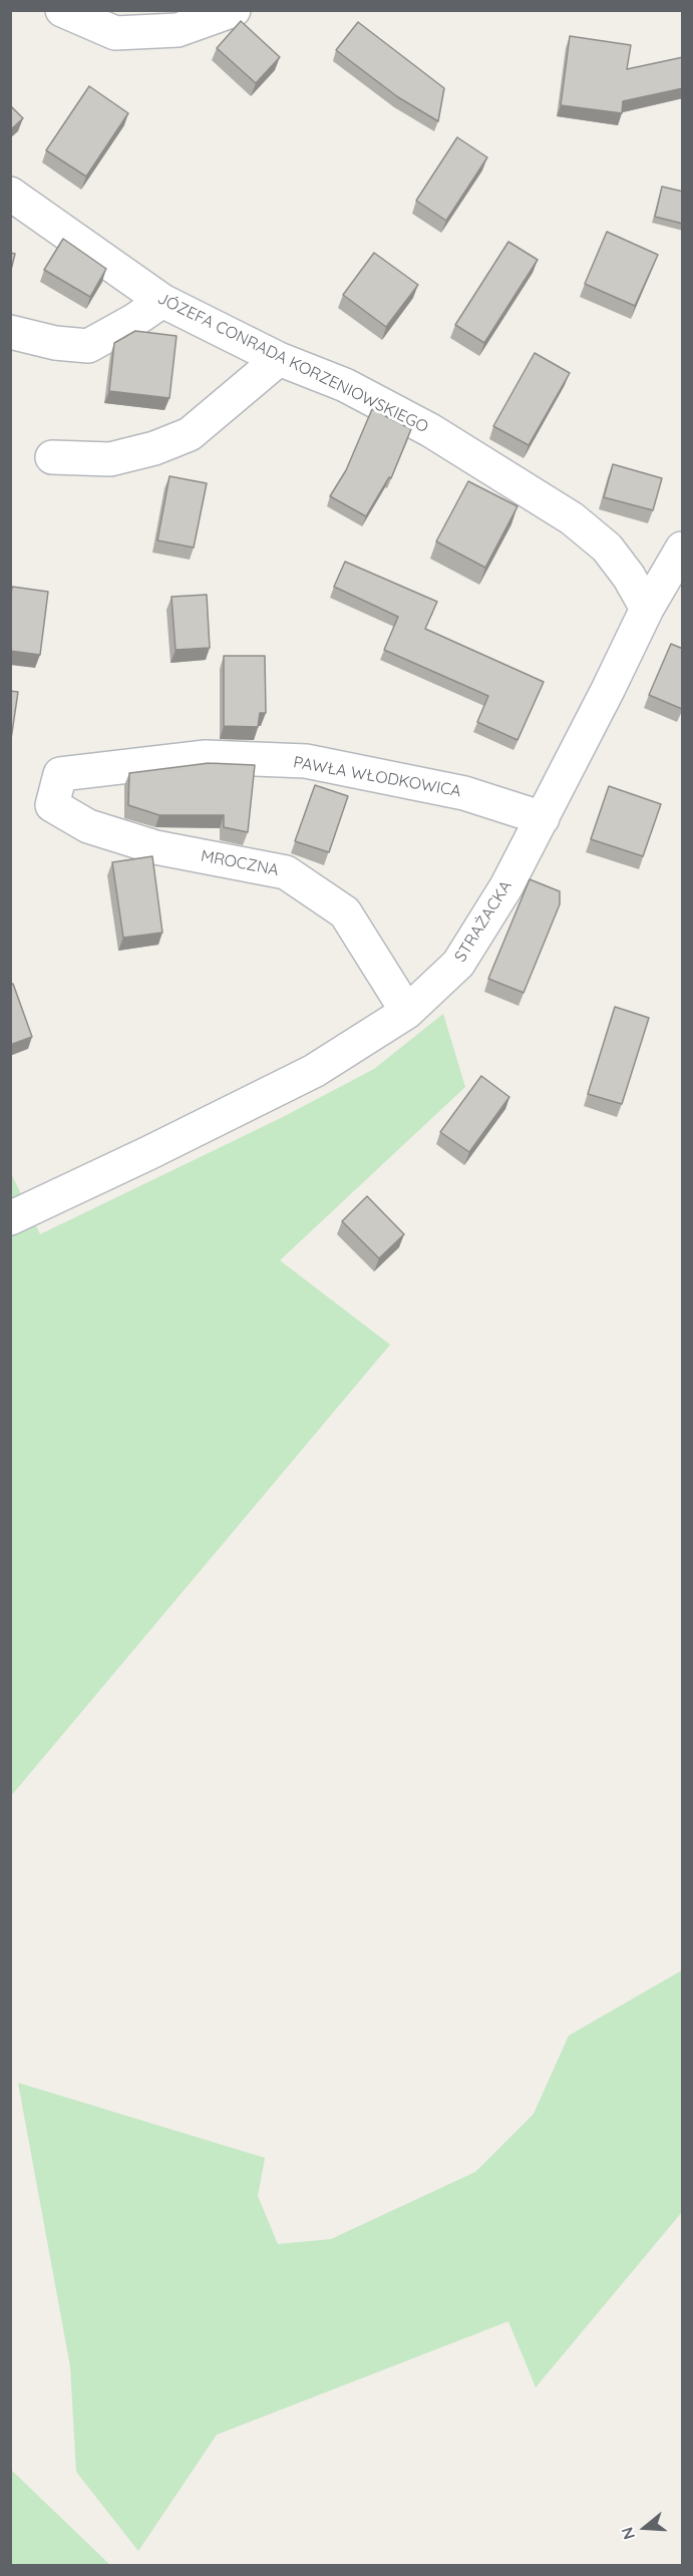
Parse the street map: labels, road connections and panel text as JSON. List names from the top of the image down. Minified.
{"streets":{"street":["JÓZEFA CONRADA KORZENIOWSKIEGO","PAWŁA WŁODKOWICA","MROCZNA","STRAŻACKA"]},"crossings":[["JÓZEFA CONRADA KORZENIOWSKIEGO","STRAŻACKA"],["PAWŁA WŁODKOWICA","MROCZNA"],["PAWŁA WŁODKOWICA","STRAŻACKA"],["MROCZNA","STRAŻACKA"]],"north":"left"}
